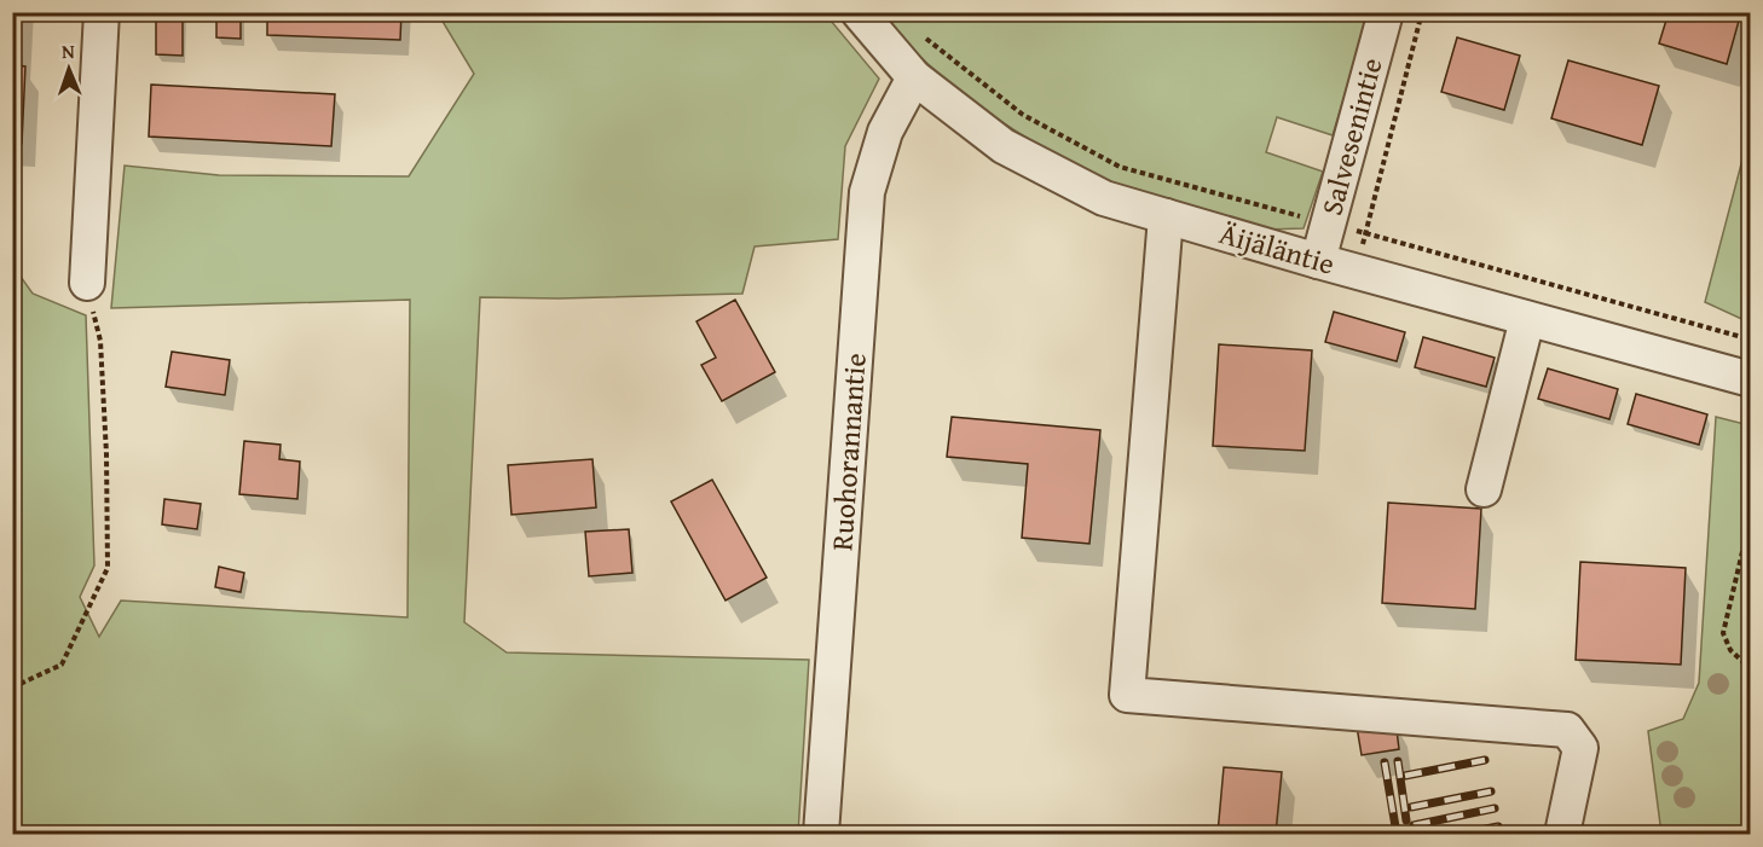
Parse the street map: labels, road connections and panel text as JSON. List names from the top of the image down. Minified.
{"streets":{"street":["Salvesenintie","Äijäläntie","Ruohorannantie"]},"crossings":[["Salvesenintie","Äijäläntie"],["Äijäläntie","Ruohorannantie"]],"north":"top"}
